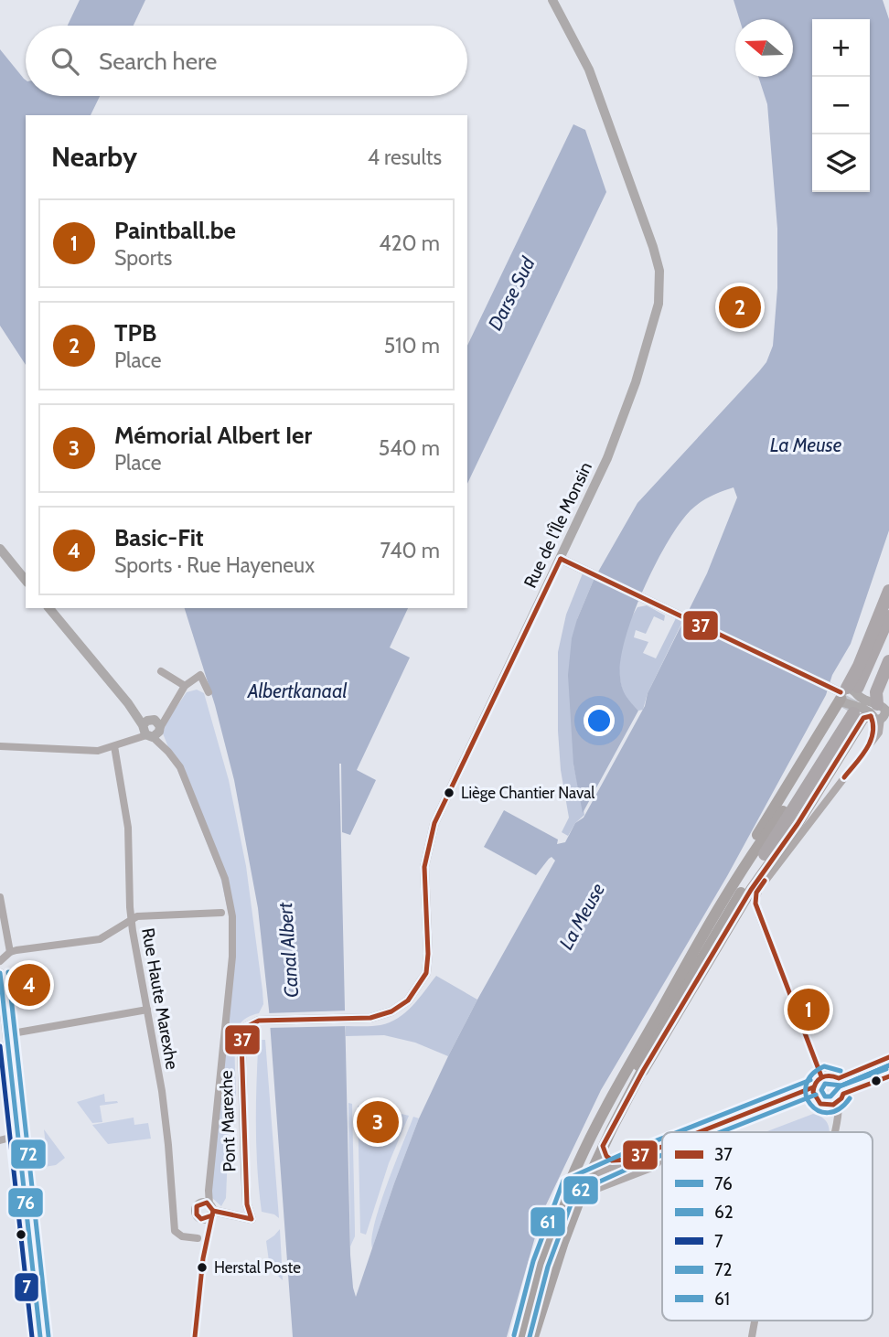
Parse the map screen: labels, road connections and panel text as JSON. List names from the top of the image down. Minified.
{"streets":{"street":["Rue de l'Île Monsin","Rue Haute Marexhe","Pont Marexhe"]},"crossings":[["Rue de l'Île Monsin","Pont Marexhe"]],"water":["Darse Sud","La Meuse","Albertkanaal","Canal Albert"],"places":["Liège Chantier Naval","Herstal Poste"],"lines":["transit line 37","transit line 72","transit line 76","transit line 7","transit line 62","transit line 61"],"legend":["37","76","62","7","72","61"],"north":"left","page":{"map_buttons":["+","−"],"search":"Search here","heading":["Nearby","4 results"],"list":[{"mark":"1","name":"Paintball.be","note":"Sports","value":"420 m"},{"mark":"2","name":"TPB","note":"Place","value":"510 m"},{"mark":"3","name":"Mémorial Albert Ier","note":"Place","value":"540 m"},{"mark":"4","name":"Basic-Fit","note":"Sports · Rue Hayeneux","value":"740 m"}],"pins":["2","4","1","3"]}}
